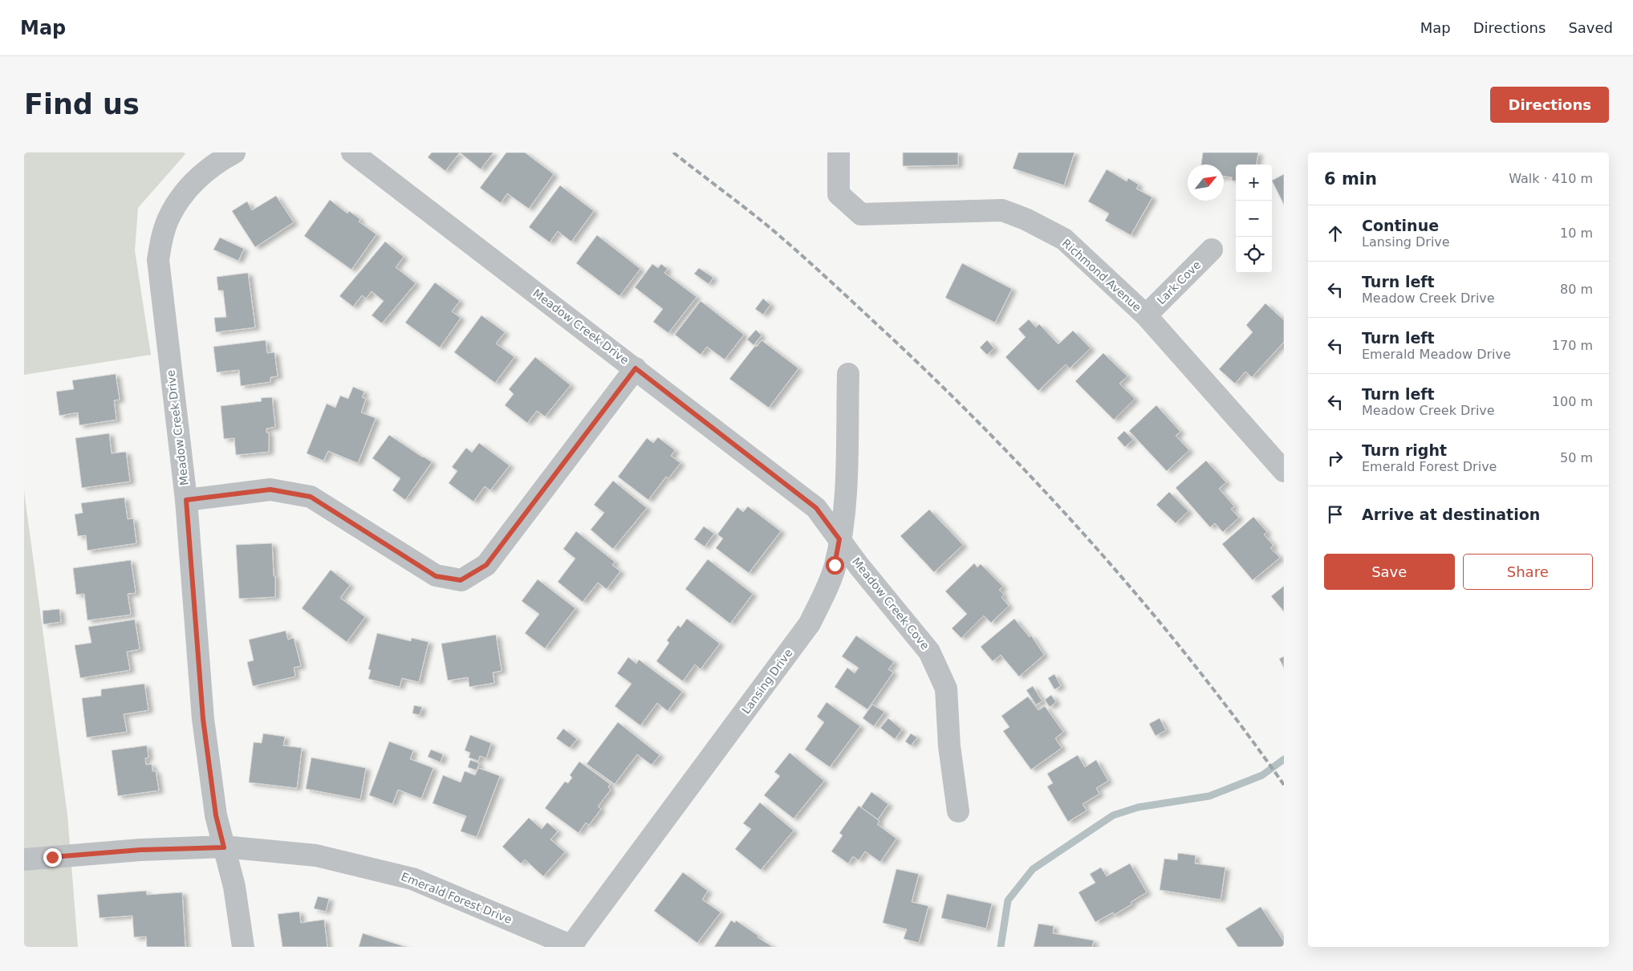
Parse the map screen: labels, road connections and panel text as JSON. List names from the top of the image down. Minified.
{"streets":{"street":["Richmond Avenue","Lark Cove","Meadow Creek Drive","Meadow Creek Cove","Lansing Drive","Emerald Forest Drive"]},"crossings":[["Richmond Avenue","Lark Cove"],["Meadow Creek Drive","Meadow Creek Cove"],["Meadow Creek Drive","Lansing Drive"],["Meadow Creek Drive","Emerald Forest Drive"],["Meadow Creek Cove","Lansing Drive"],["Lansing Drive","Emerald Forest Drive"]],"north":"top right","page":{"header":"Map","nav":["Map","Directions","Saved"],"buttons":["Directions",["Save","Share"]],"title":"Find us","heading":["6 min","Walk · 410 m"],"map_buttons":["+","−"],"list":[["Continue","Lansing Drive","10 m"],["Turn left","Meadow Creek Drive","80 m"],["Turn left","Emerald Meadow Drive","170 m"],["Turn left","Meadow Creek Drive","100 m"],["Turn right","Emerald Forest Drive","50 m"],"Arrive at destination"]}}
